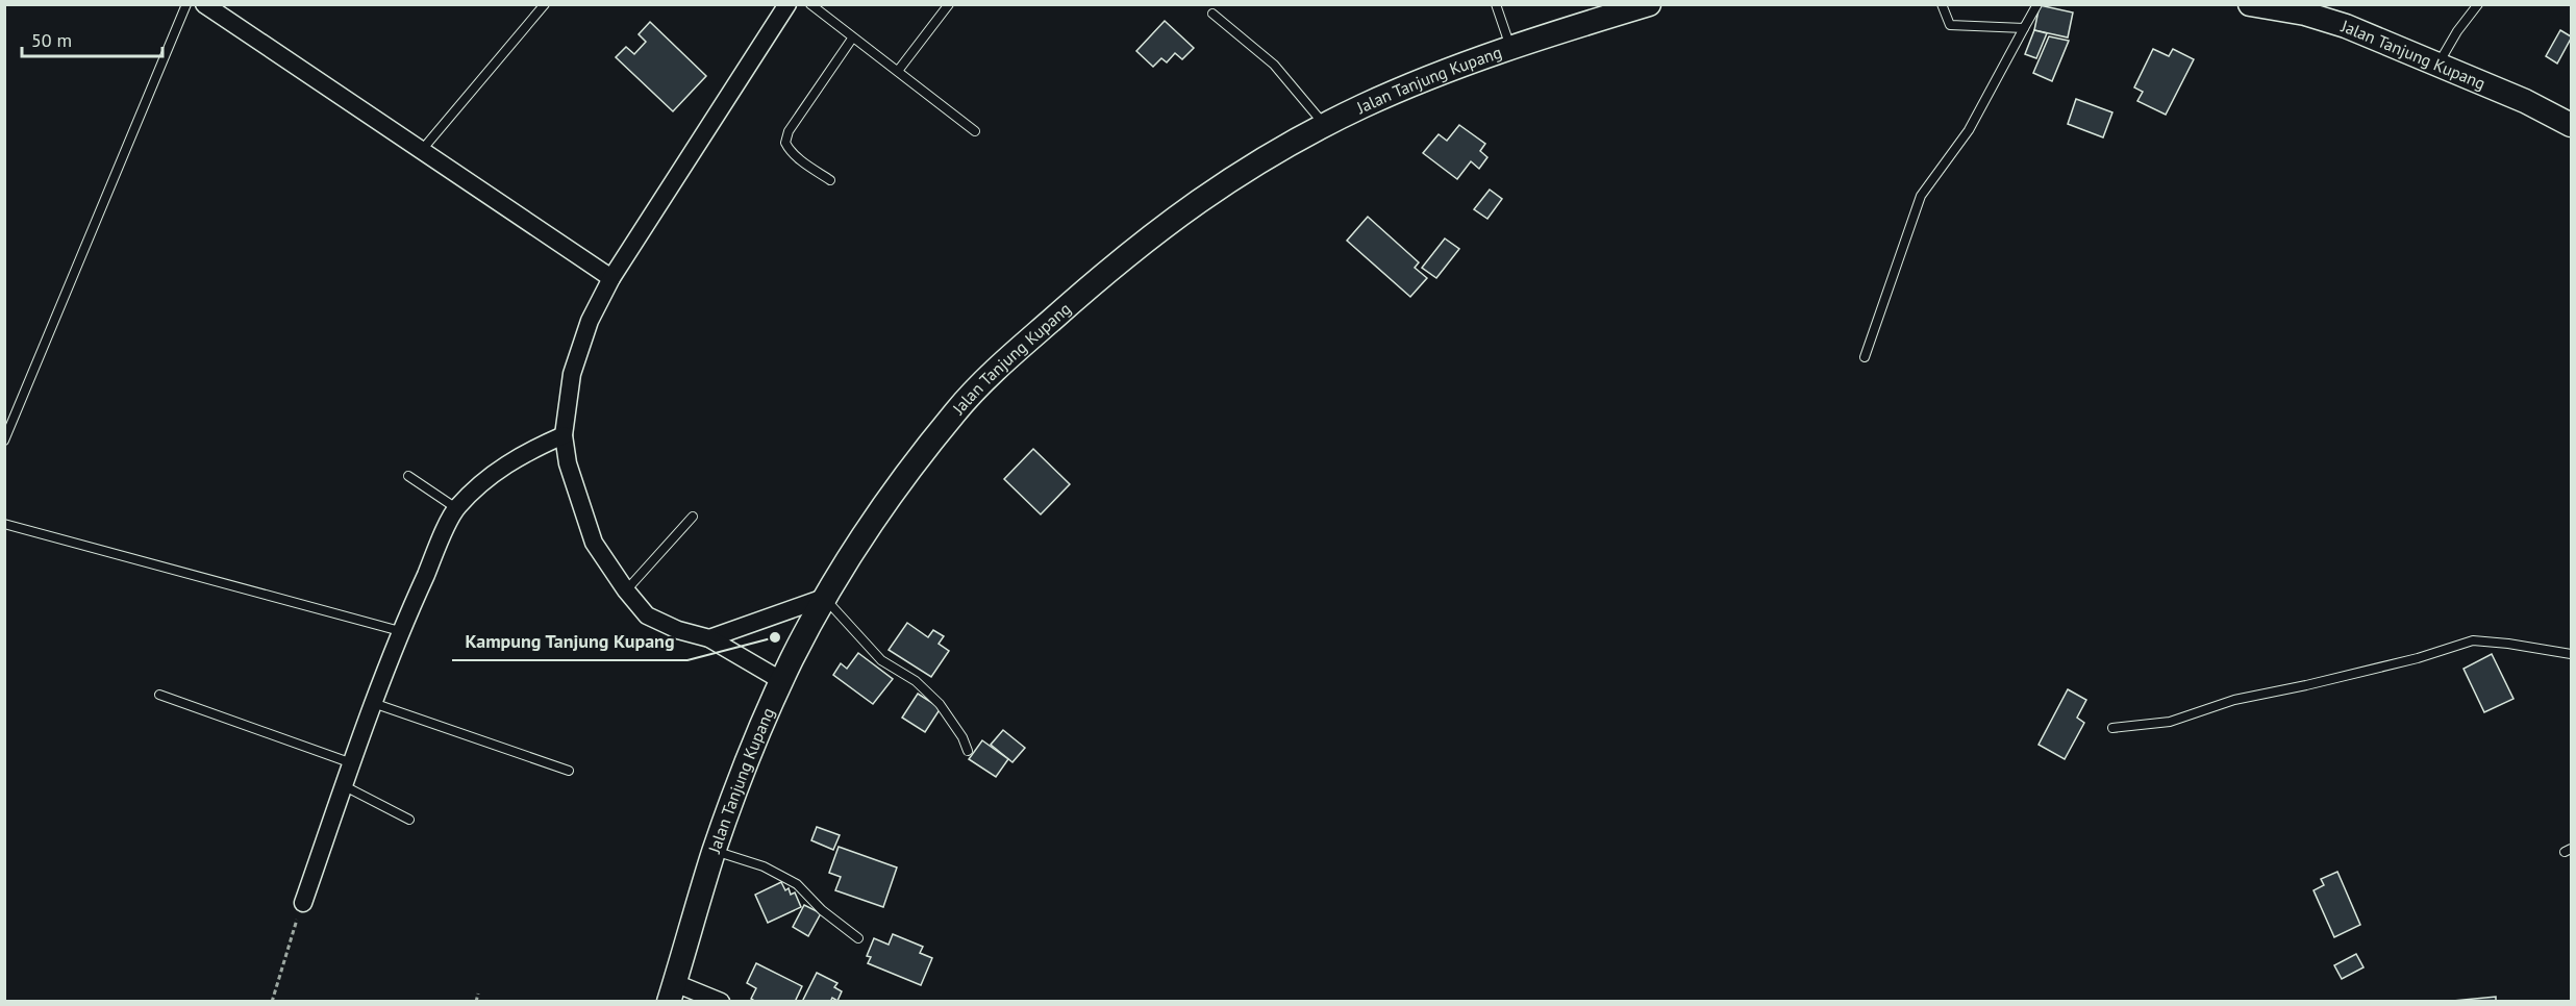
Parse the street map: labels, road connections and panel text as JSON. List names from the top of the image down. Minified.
{"streets":{"main road":["Jalan Tanjung Kupang"]},"places":["Kampung Tanjung Kupang"],"scale_bar":"50 m"}
